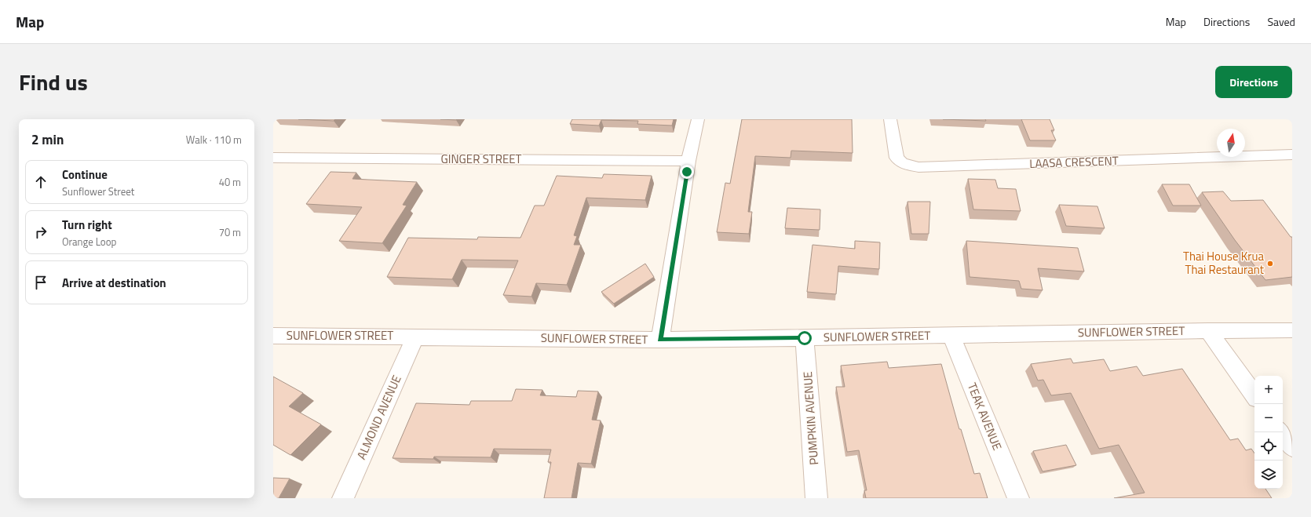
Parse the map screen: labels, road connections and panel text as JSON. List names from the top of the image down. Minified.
{"streets":{"street":["GINGER STREET","LAASA CRESCENT","SUNFLOWER STREET","TEAK AVENUE","ALMOND AVENUE","PUMPKIN AVENUE"]},"crossings":[["SUNFLOWER STREET","TEAK AVENUE"],["SUNFLOWER STREET","ALMOND AVENUE"],["SUNFLOWER STREET","PUMPKIN AVENUE"]],"places":["Thai House Krua Thai Restaurant"],"north":"top","page":{"header":"Map","nav":["Map","Directions","Saved"],"title":"Find us","buttons":"Directions","heading":["2 min","Walk · 110 m"],"list":[["Continue","Sunflower Street","40 m"],["Turn right","Orange Loop","70 m"],"Arrive at destination"],"map_buttons":["+","−"]}}
